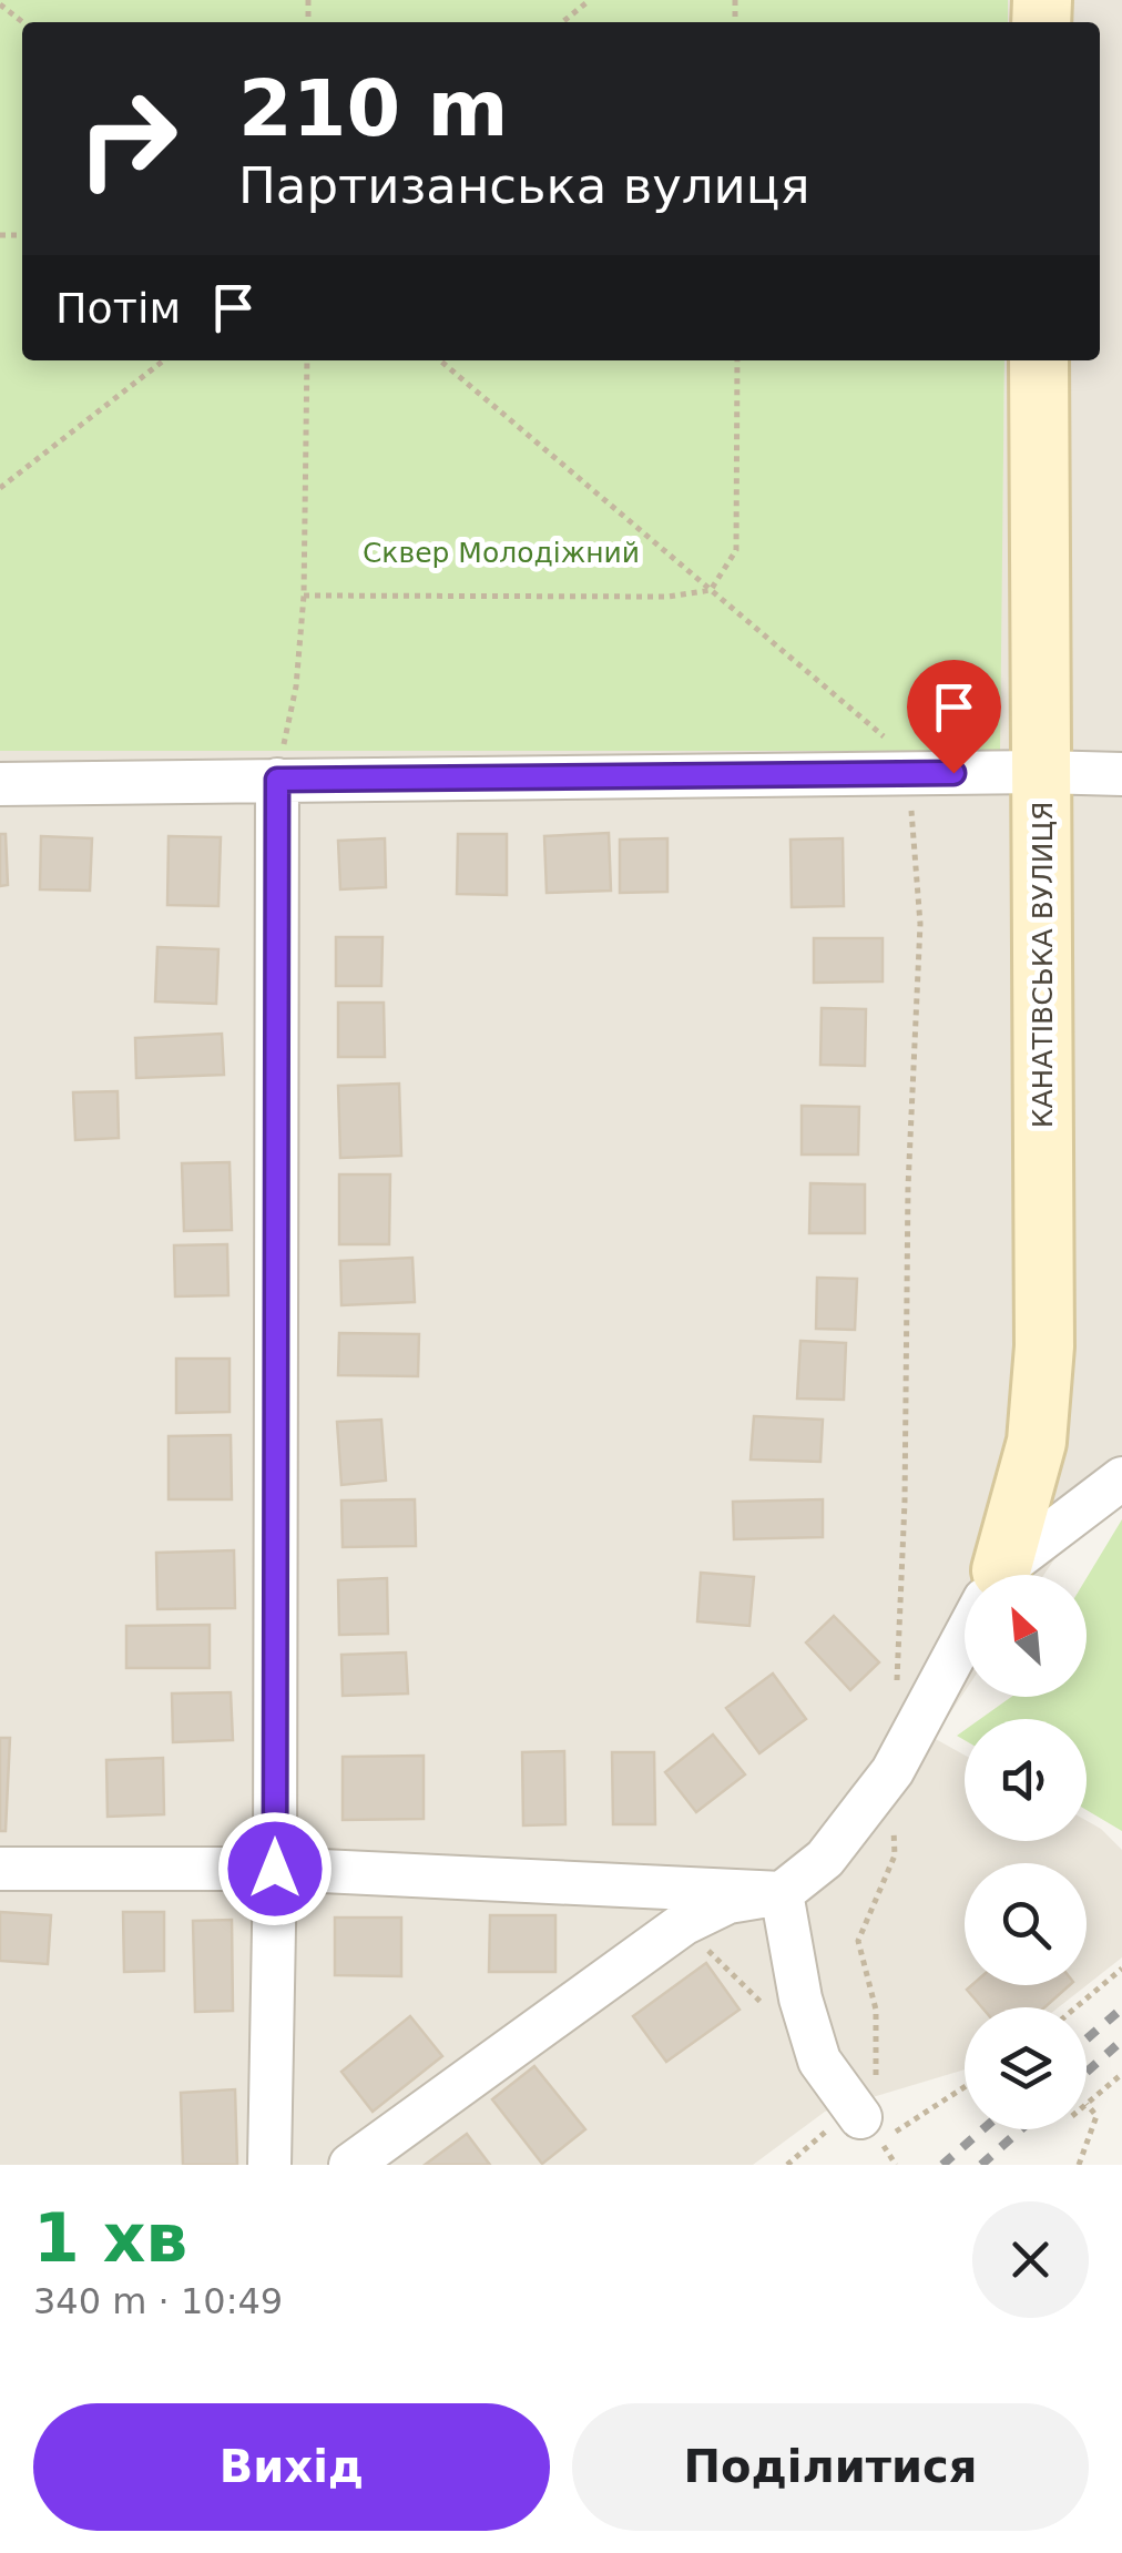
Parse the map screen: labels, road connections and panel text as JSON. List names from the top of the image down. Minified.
{"streets":{"street":["КАНАТІВСЬКА ВУЛИЦЯ"]},"parks":["Сквер Молодіжний"],"north":"top left","page":{"turn":["210 m","Партизанська вулиця"],"then":"Потім","heading":["1 хв","340 m · 10:49"],"buttons":["Вихід","Поділитися"]}}
